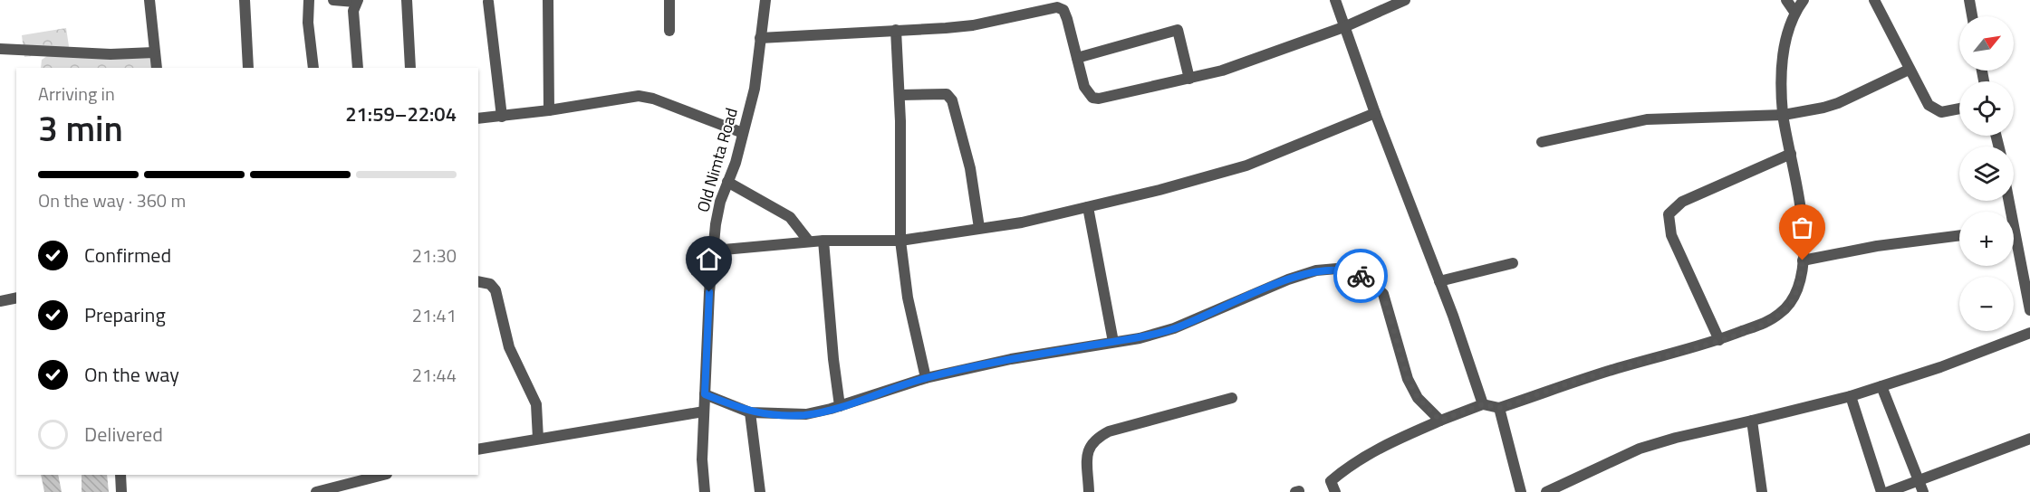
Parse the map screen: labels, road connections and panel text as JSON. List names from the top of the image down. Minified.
{"streets":{"street":["Old Nimta Road"]},"north":"top right","page":{"map_buttons":["+","−"],"heading":["3 min","Arriving in","21:59–22:04"],"bar":"On the way · 360 m","list":[["Confirmed","21:30"],["Preparing","21:41"],["On the way","21:44"],"Delivered"]}}
